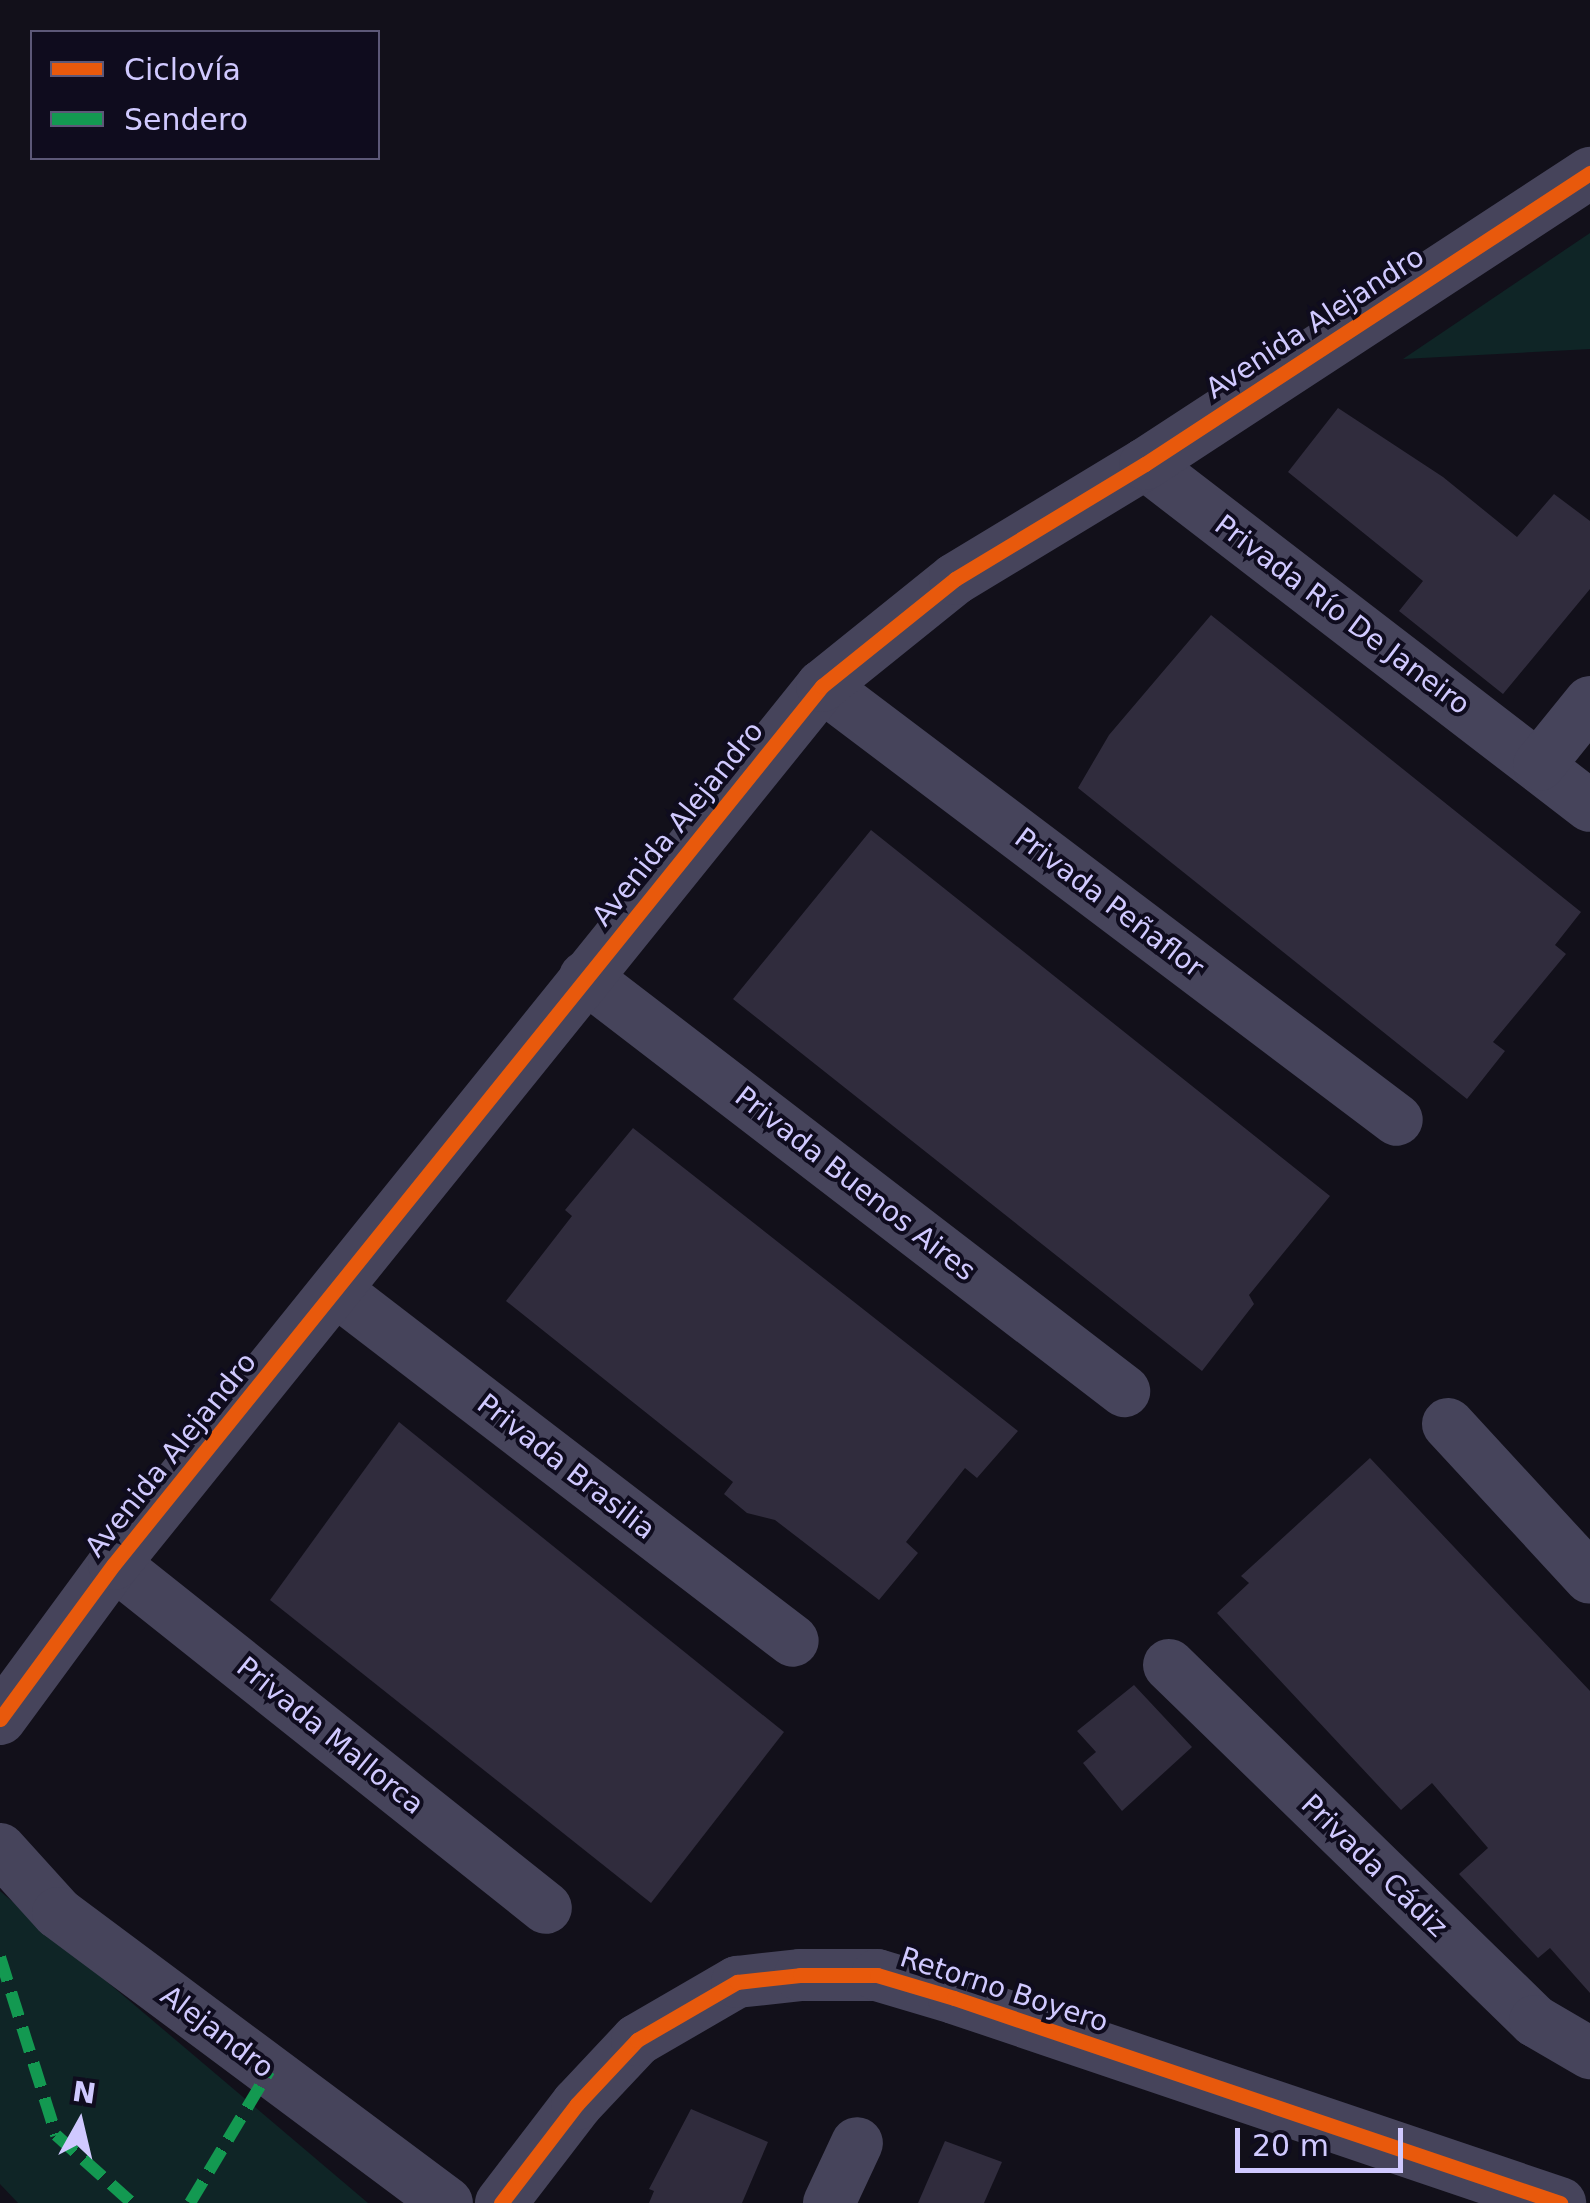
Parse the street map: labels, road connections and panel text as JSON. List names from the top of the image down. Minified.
{"streets":{"street":["Avenida Alejandro","Privada Río De Janeiro","Privada Peñaflor","Privada Buenos Aires","Privada Brasilia","Privada Mallorca","Privada Cádiz","Retorno Boyero","Alejandro"]},"crossings":[["Avenida Alejandro","Privada Río De Janeiro"],["Avenida Alejandro","Privada Peñaflor"],["Avenida Alejandro","Privada Buenos Aires"],["Avenida Alejandro","Privada Brasilia"],["Avenida Alejandro","Privada Mallorca"]],"legend":["Ciclovía","Sendero"],"scale_bar":"20 m","north":"top"}
